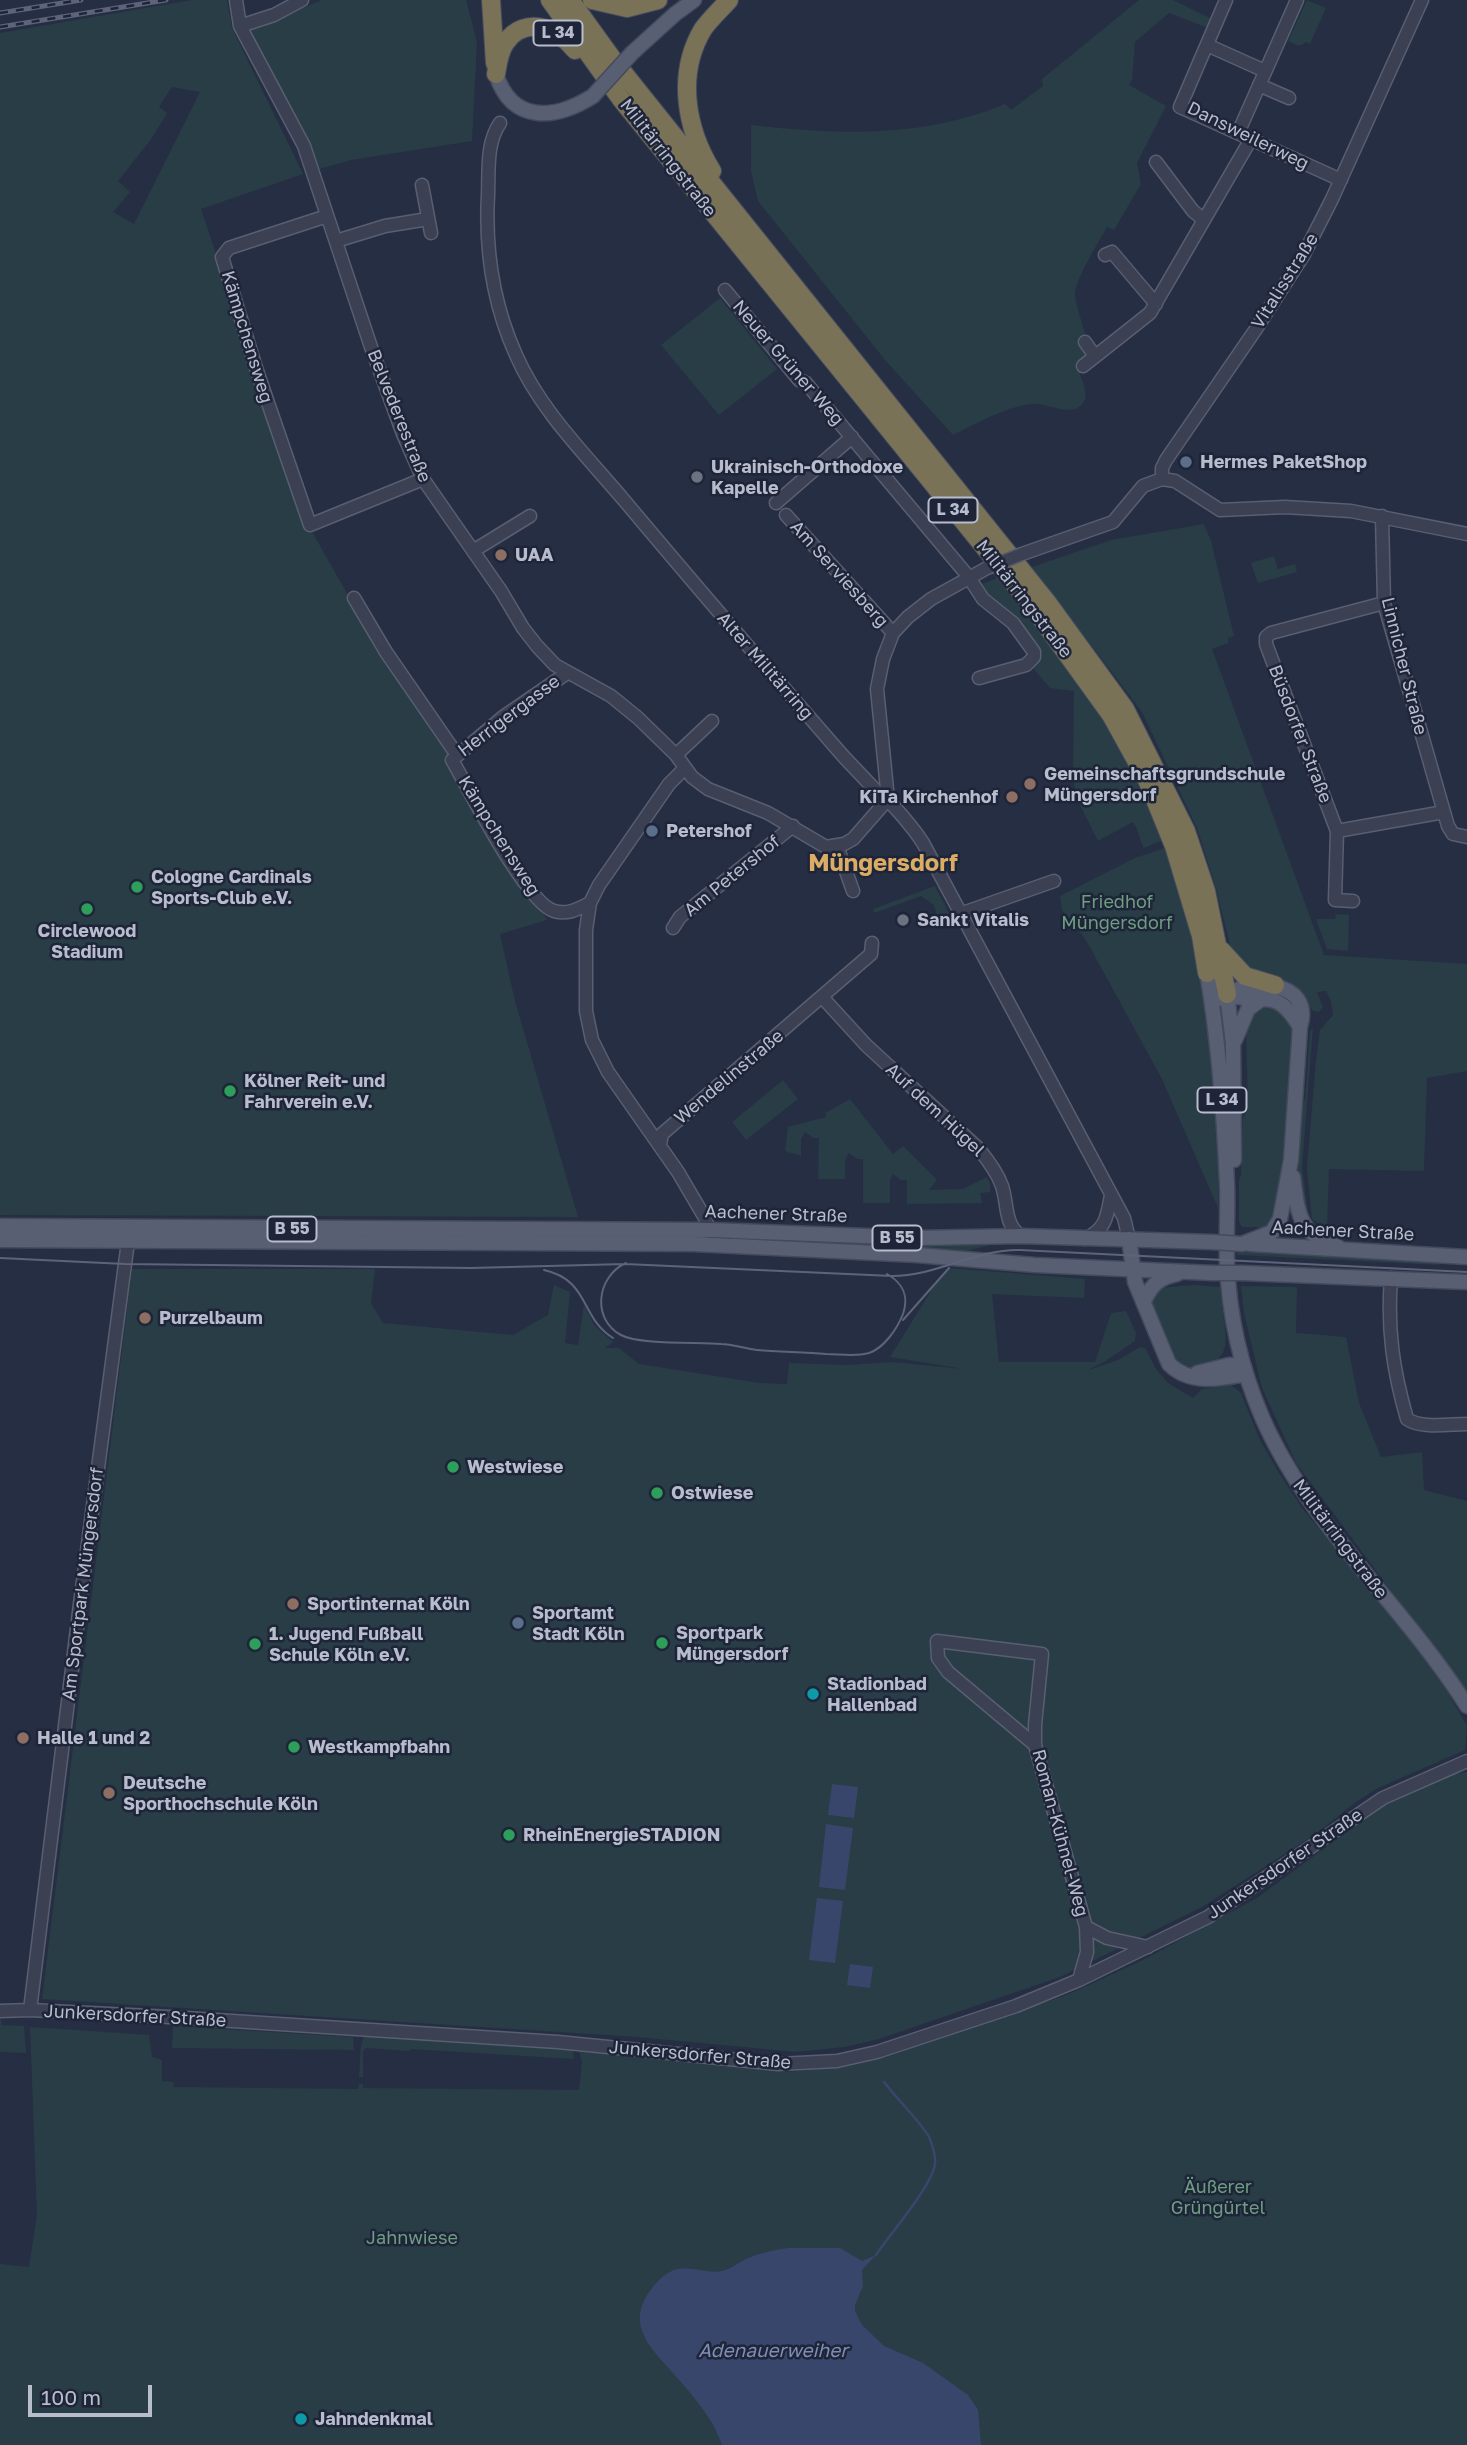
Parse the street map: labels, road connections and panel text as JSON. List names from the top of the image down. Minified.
{"streets":{"highway":["L 34","Militärringstraße"],"main road":["Aachener Straße","B 55"],"street":["Dansweilerweg","Vitalisstraße","Kämpchensweg","Neuer Grüner Weg","Belvederestraße","Am Serviesberg","Alter Militärring","Linnicher Straße","Herrigergasse","Büsdorfer Straße","Am Petershof","Wendelinstraße","Auf dem Hügel","Am Sportpark Müngersdorf","Roman-Kühnel-Weg","Junkersdorfer Straße"]},"crossings":[["L 34","Militärringstraße"],["Dansweilerweg","Vitalisstraße"],["Kämpchensweg","Belvederestraße"],["Kämpchensweg","Herrigergasse"],["Belvederestraße","Herrigergasse"],["Belvederestraße","Am Petershof"],["Alter Militärring","Aachener Straße"],["Linnicher Straße","Büsdorfer Straße"],["Wendelinstraße","Auf dem Hügel"],["Auf dem Hügel","Aachener Straße"],["Aachener Straße","B 55"],["Aachener Straße","Am Sportpark Müngersdorf"],["Am Sportpark Müngersdorf","Junkersdorfer Straße"],["Roman-Kühnel-Weg","Junkersdorfer Straße"]],"districts":["Müngersdorf"],"water":["Adenauerweiher"],"parks":["Friedhof Müngersdorf","Äußerer Grüngürtel","Jahnwiese"],"places":["Hermes PaketShop","Ukrainisch-Orthodoxe Kapelle","UAA","Gemeinschaftsgrundschule Müngersdorf","KiTa Kirchenhof","Petershof","Cologne Cardinals Sports-Club e.V.","Circlewood Stadium","Sankt Vitalis","Kölner Reit- und Fahrverein e.V.","Purzelbaum","Westwiese","Ostwiese","Sportinternat Köln","Sportamt Stadt Köln","Sportpark Müngersdorf","1. Jugend Fußball Schule Köln e.V.","Stadionbad Hallenbad","Halle 1 und 2","Westkampfbahn","Deutsche Sporthochschule Köln","RheinEnergieSTADION","Jahndenkmal"],"scale_bar":"100 m"}
